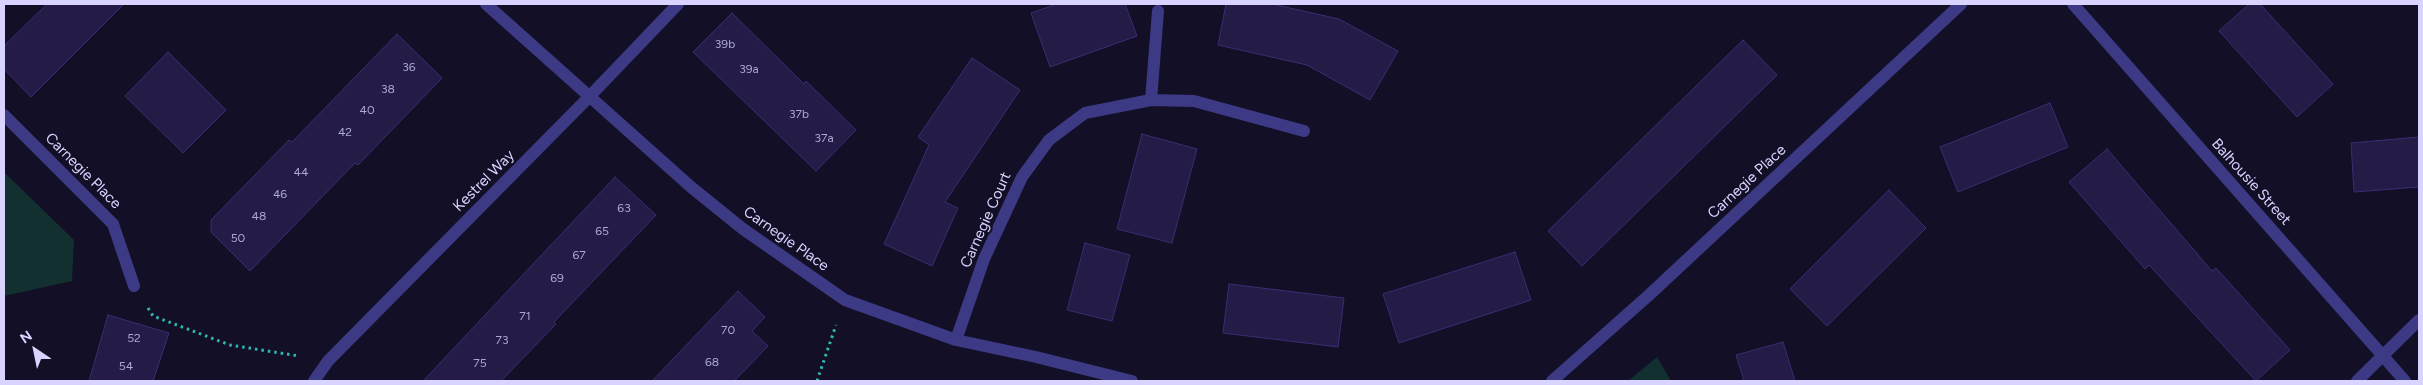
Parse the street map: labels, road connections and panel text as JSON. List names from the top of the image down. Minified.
{"streets":{"street":["Carnegie Place","Kestrel Way","Balhousie Street","Carnegie Court"]},"crossings":[["Carnegie Place","Kestrel Way"],["Carnegie Place","Carnegie Court"]],"house_numbers":["39b","36","39a","38","40","37b","42","37a","44","46","63","48","65","50","67","69","71","70","52","73","68","75","54"],"north":"top left"}
